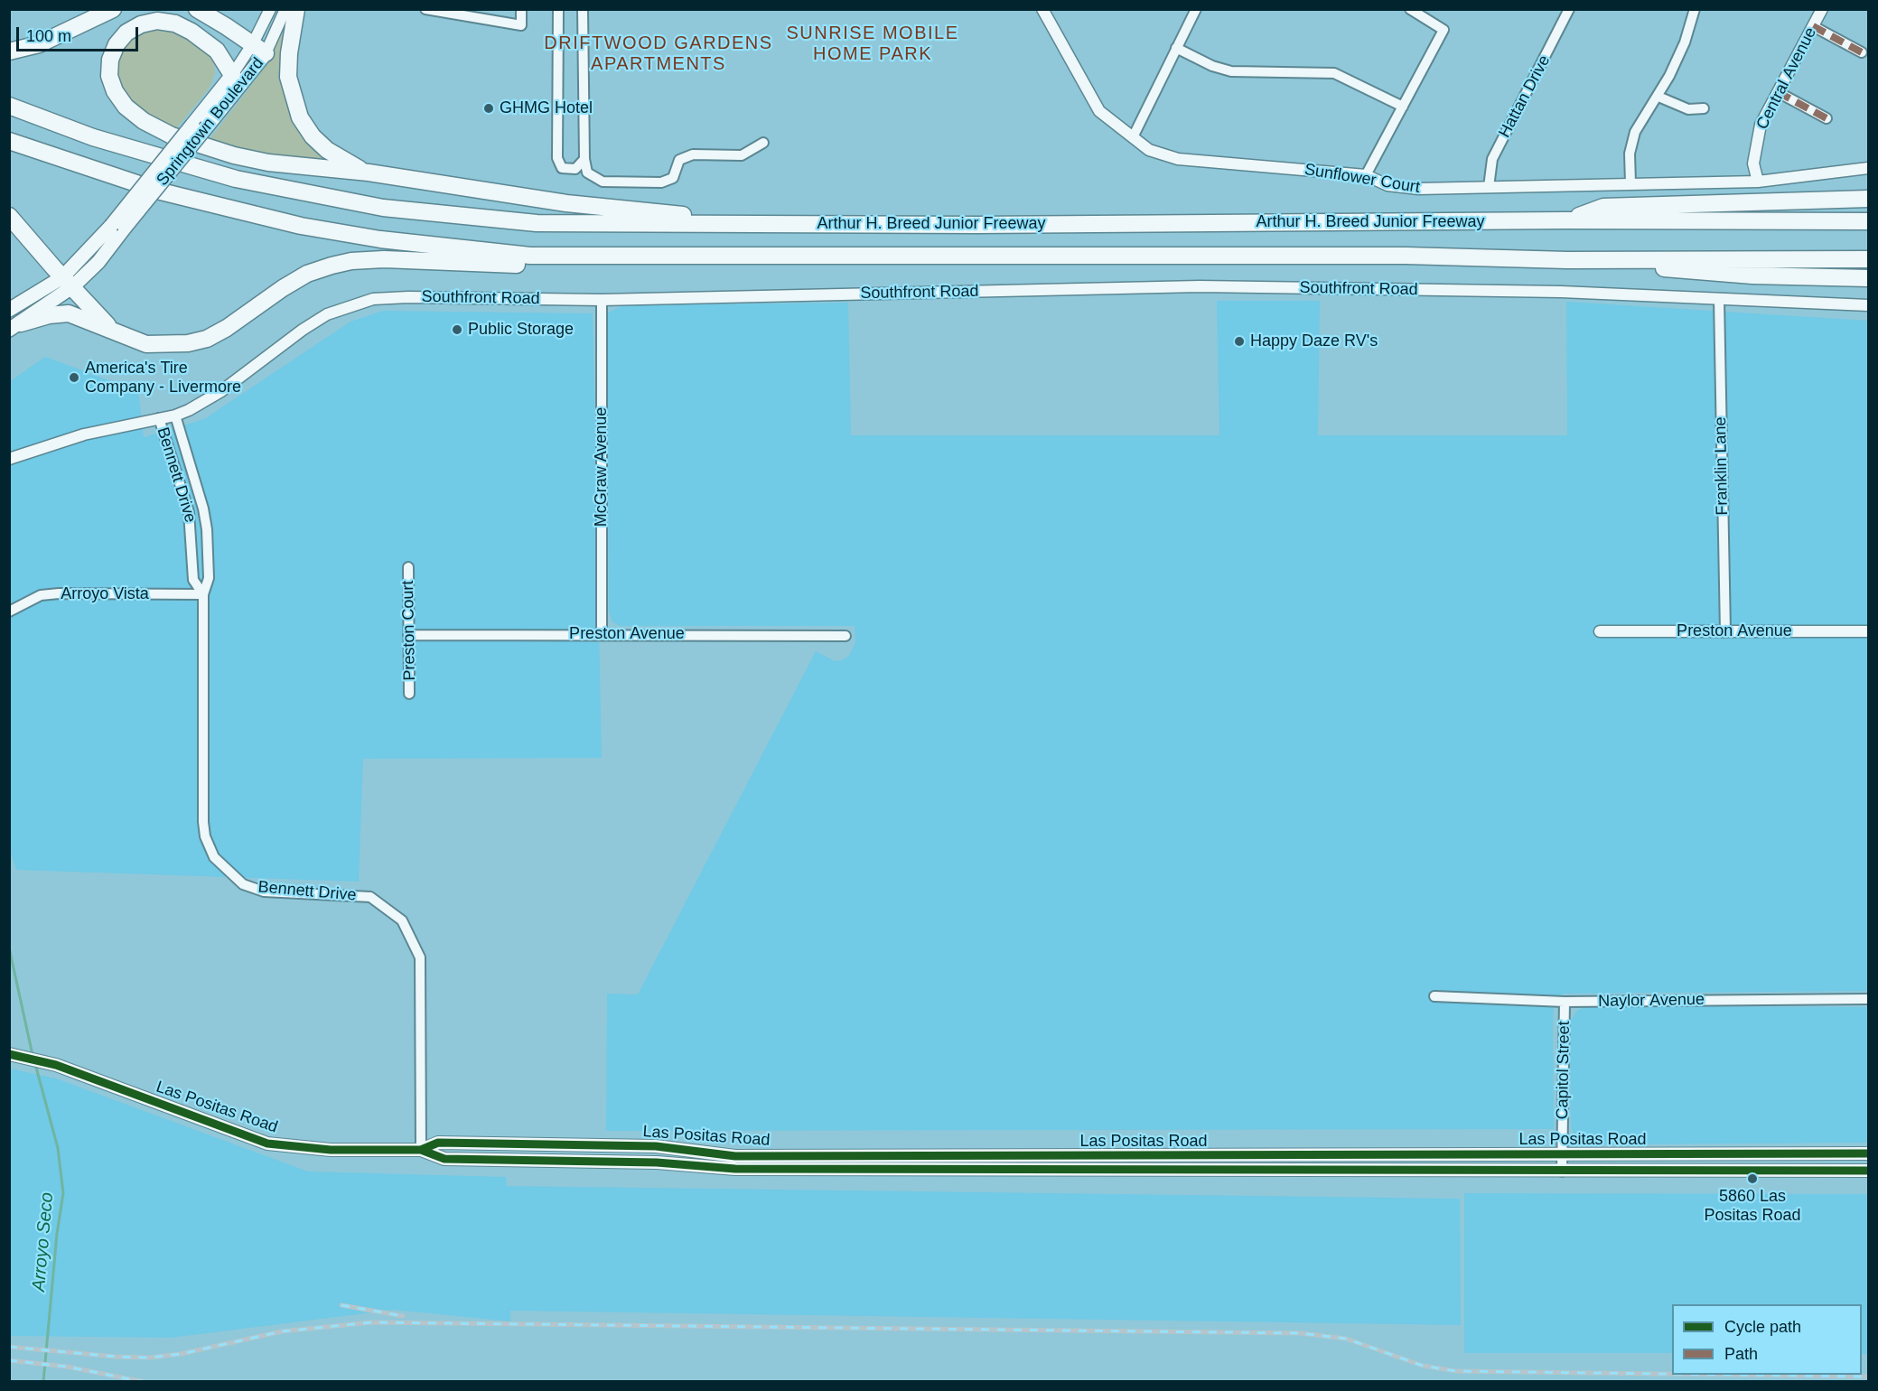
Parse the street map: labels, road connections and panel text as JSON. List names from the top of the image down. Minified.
{"streets":{"highway":["Arthur H. Breed Junior Freeway"],"main road":["Springtown Boulevard","Las Positas Road"],"street":["Central Avenue","Hattan Drive","Sunflower Court","Southfront Road","Franklin Lane","McGraw Avenue","Bennett Drive","Arroyo Vista","Preston Court","Preston Avenue","Naylor Avenue","Capitol Street"]},"crossings":[["Central Avenue","Sunflower Court"],["Hattan Drive","Sunflower Court"],["Southfront Road","Franklin Lane"],["Southfront Road","McGraw Avenue"],["Southfront Road","Bennett Drive"],["Franklin Lane","Preston Avenue"],["McGraw Avenue","Preston Avenue"],["Bennett Drive","Arroyo Vista"],["Bennett Drive","Las Positas Road"],["Preston Court","Preston Avenue"],["Naylor Avenue","Capitol Street"],["Capitol Street","Las Positas Road"]],"districts":["SUNRISE MOBILE HOME PARK","DRIFTWOOD GARDENS APARTMENTS"],"water":["Arroyo Seco"],"places":["GHMG Hotel","Public Storage","Happy Daze RV's","America's Tire Company - Livermore","5860 Las Positas Road"],"legend":["Cycle path","Path"],"scale_bar":"100 m"}
